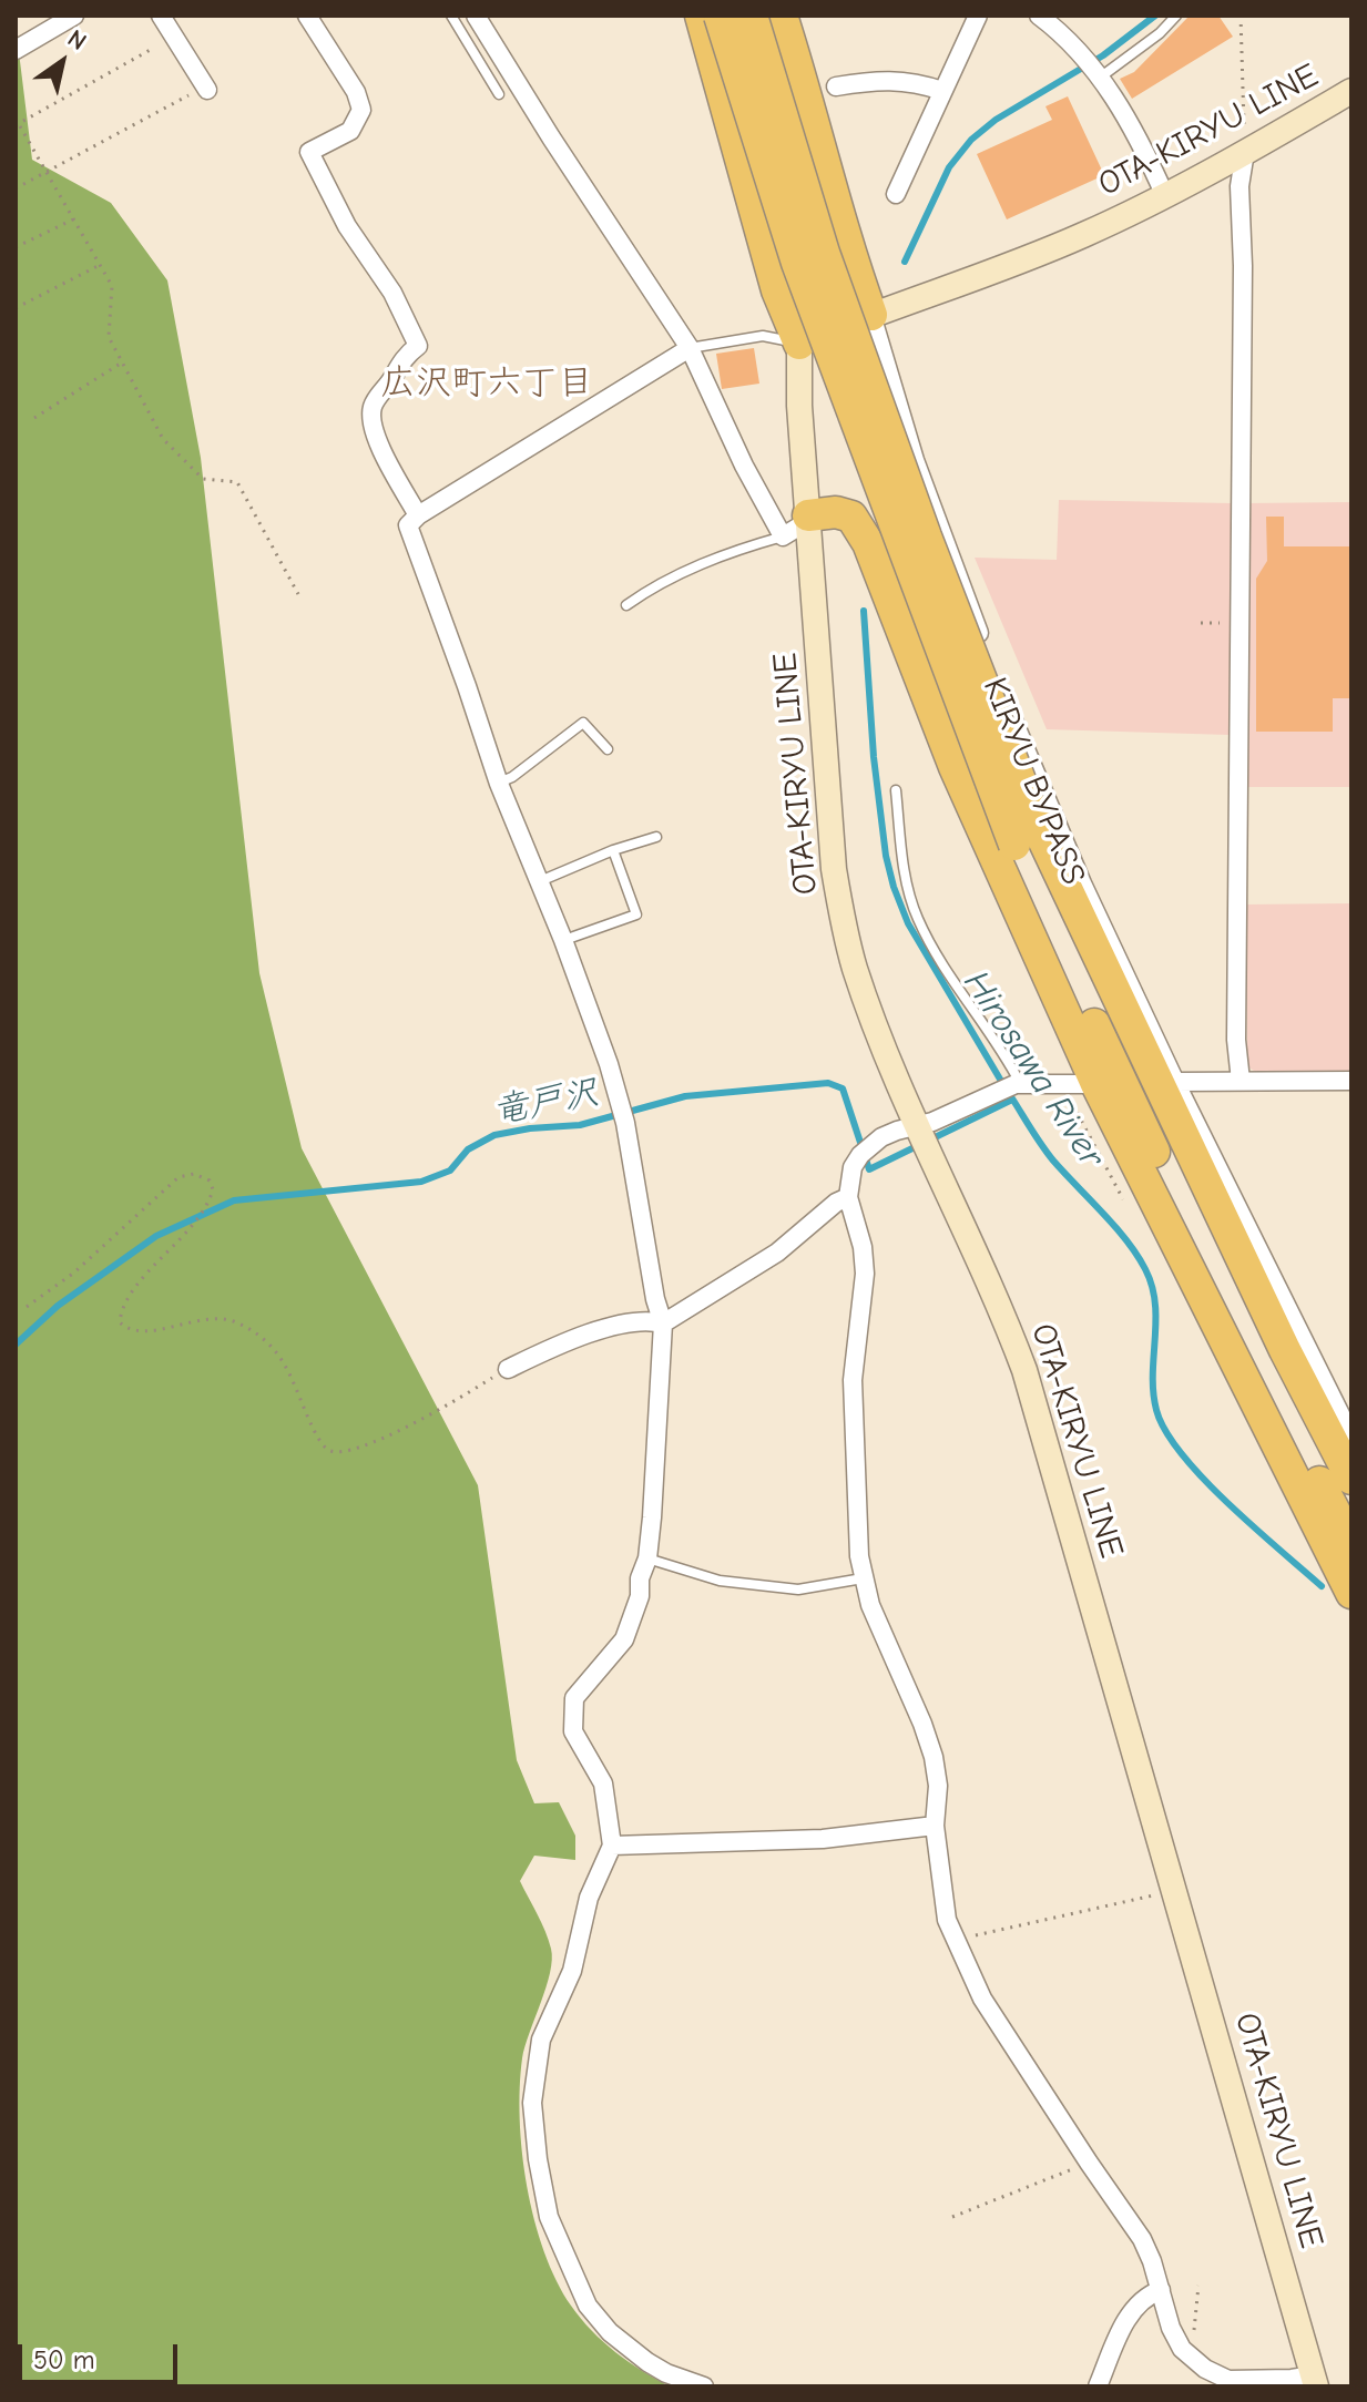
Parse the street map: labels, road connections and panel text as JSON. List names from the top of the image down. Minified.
{"streets":{"highway":["KIRYU BYPASS"],"main road":["OTA-KIRYU LINE"]},"districts":["広沢町六丁目"],"water":["Hirosawa River","竜戸沢"],"scale_bar":"50 m","north":"top right"}
